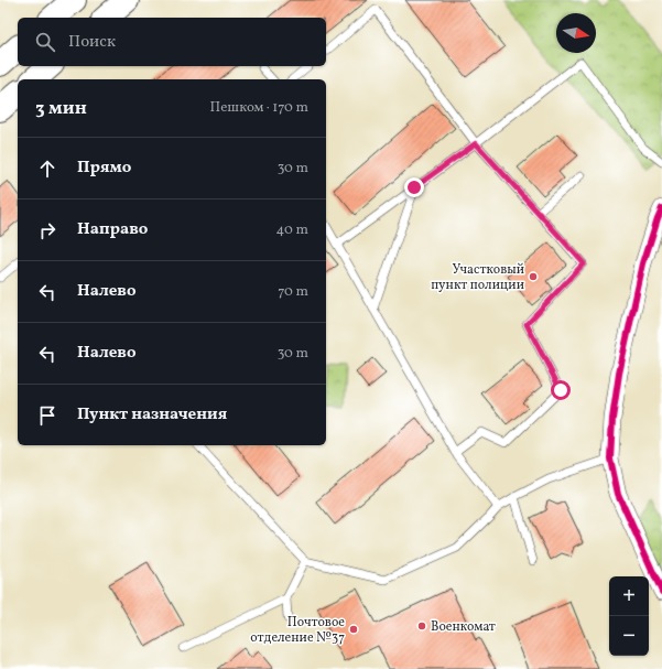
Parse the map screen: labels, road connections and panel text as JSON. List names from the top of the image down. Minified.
{"places":["Участковый пункт полиции","Военкомат","Почтовое отделение №37"],"north":"right","page":{"search":"Поиск","heading":["3 мин","Пешком · 170 m"],"list":[["Прямо","30 m"],["Направо","40 m"],["Налево","70 m"],["Налево","30 m"],"Пункт назначения"],"map_buttons":["+","−"]}}
